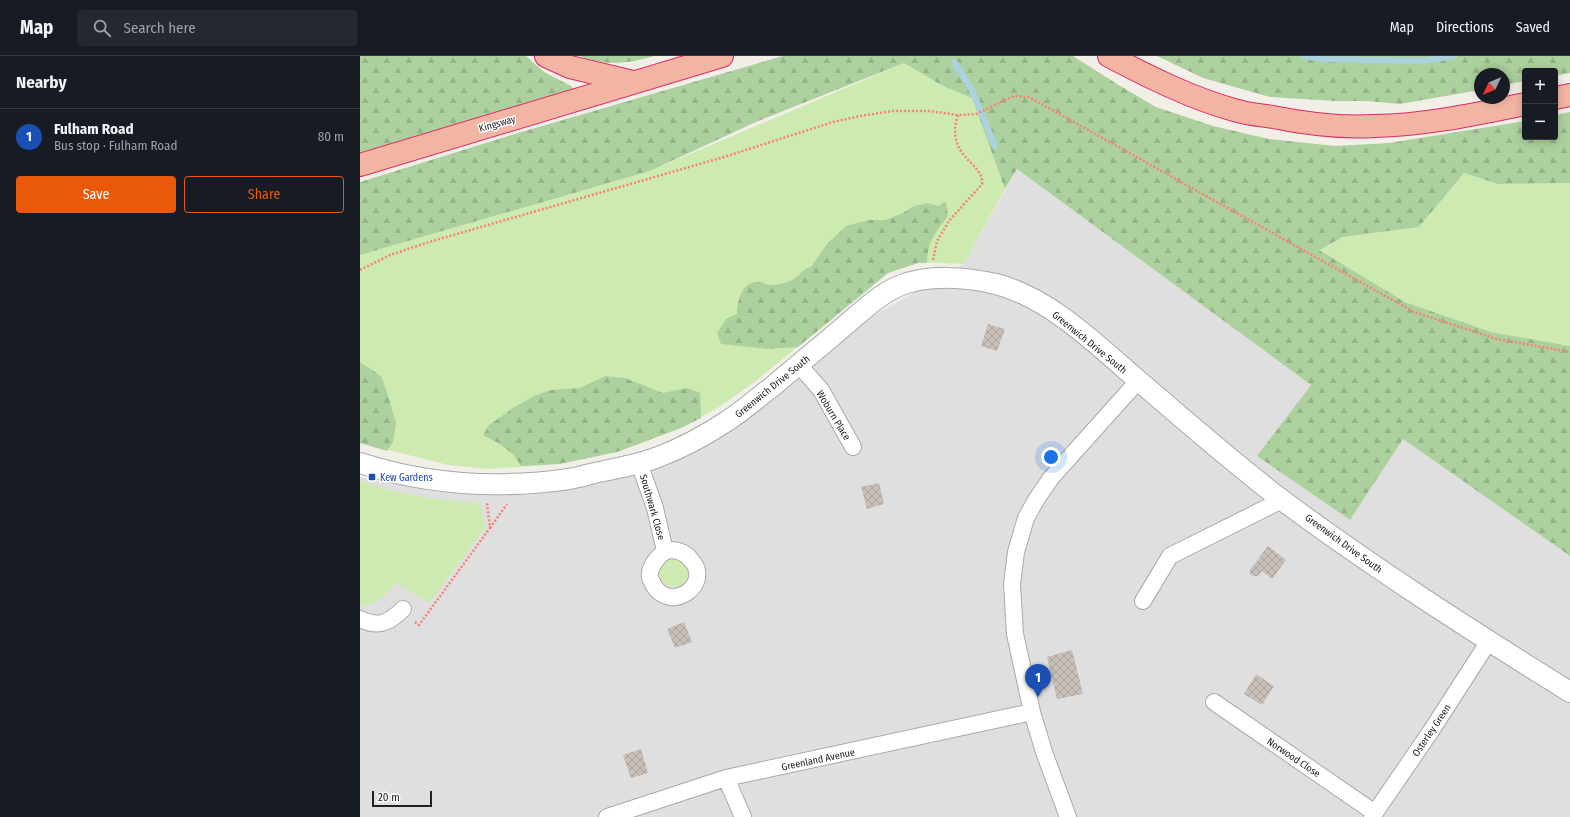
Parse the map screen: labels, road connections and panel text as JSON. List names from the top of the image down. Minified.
{"streets":{"highway":["Kingsway"],"street":["Greenwich Drive South","Woburn Place","Southwark Close","Osterley Green","Norwood Close","Greenland Avenue"]},"crossings":[["Greenwich Drive South","Woburn Place"],["Greenwich Drive South","Southwark Close"],["Greenwich Drive South","Osterley Green"],["Osterley Green","Norwood Close"]],"places":{"transit":["Kew Gardens"]},"scale_bar":"20 m","north":"bottom left","page":{"header":"Map","search":"Search here","nav":["Map","Directions","Saved"],"heading":"Nearby","map_buttons":["+","−"],"list":[{"mark":"1","name":"Fulham Road","note":"Bus stop · Fulham Road","value":"80 m"}],"buttons":["Save","Share"],"pins":"1","scale":"20 m"}}
